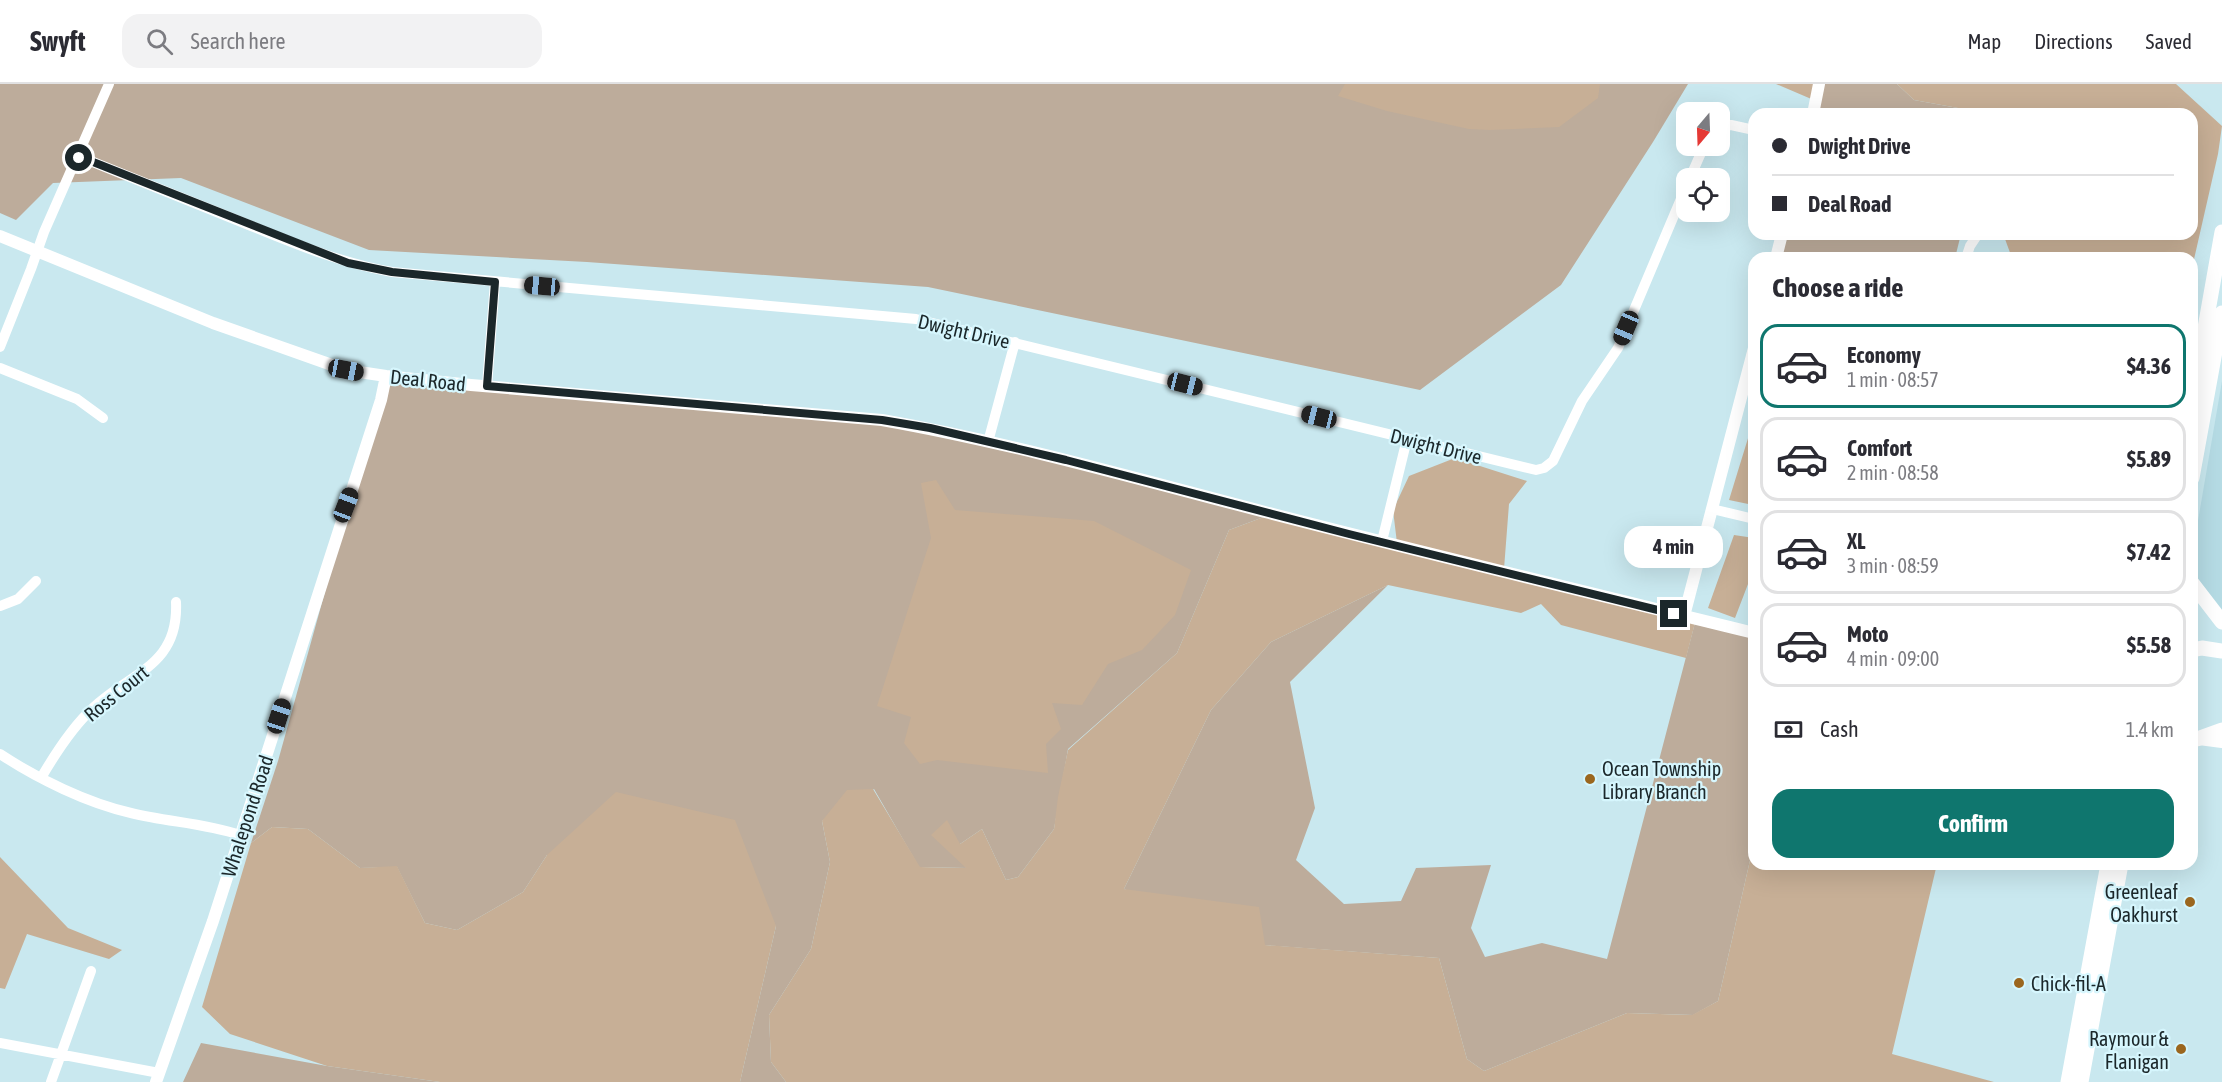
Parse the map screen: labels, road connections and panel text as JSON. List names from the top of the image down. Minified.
{"streets":{"street":["Dwight Drive","Deal Road","Ross Court","Whalepond Road"]},"crossings":[["Deal Road","Whalepond Road"]],"places":["Ocean Township Library Branch","Greenleaf Oakhurst","Chick-fil-A","Raymour & Flanigan"],"north":"bottom","page":{"header":"Swyft","search":"Search here","nav":["Map","Directions","Saved"],"banner":["Dwight Drive","Deal Road"],"heading":"Choose a ride","list":[{"name":"Economy","note":"1 min · 08:57","value":"$4.36"},{"name":"Comfort","note":"2 min · 08:58","value":"$5.89"},{"name":"XL","note":"3 min · 08:59","value":"$7.42"},{"name":"Moto","note":"4 min · 09:00","value":"$5.58"}],"bubble":"4 min","pay":["Cash","1.4 km"],"buttons":"Confirm"}}
